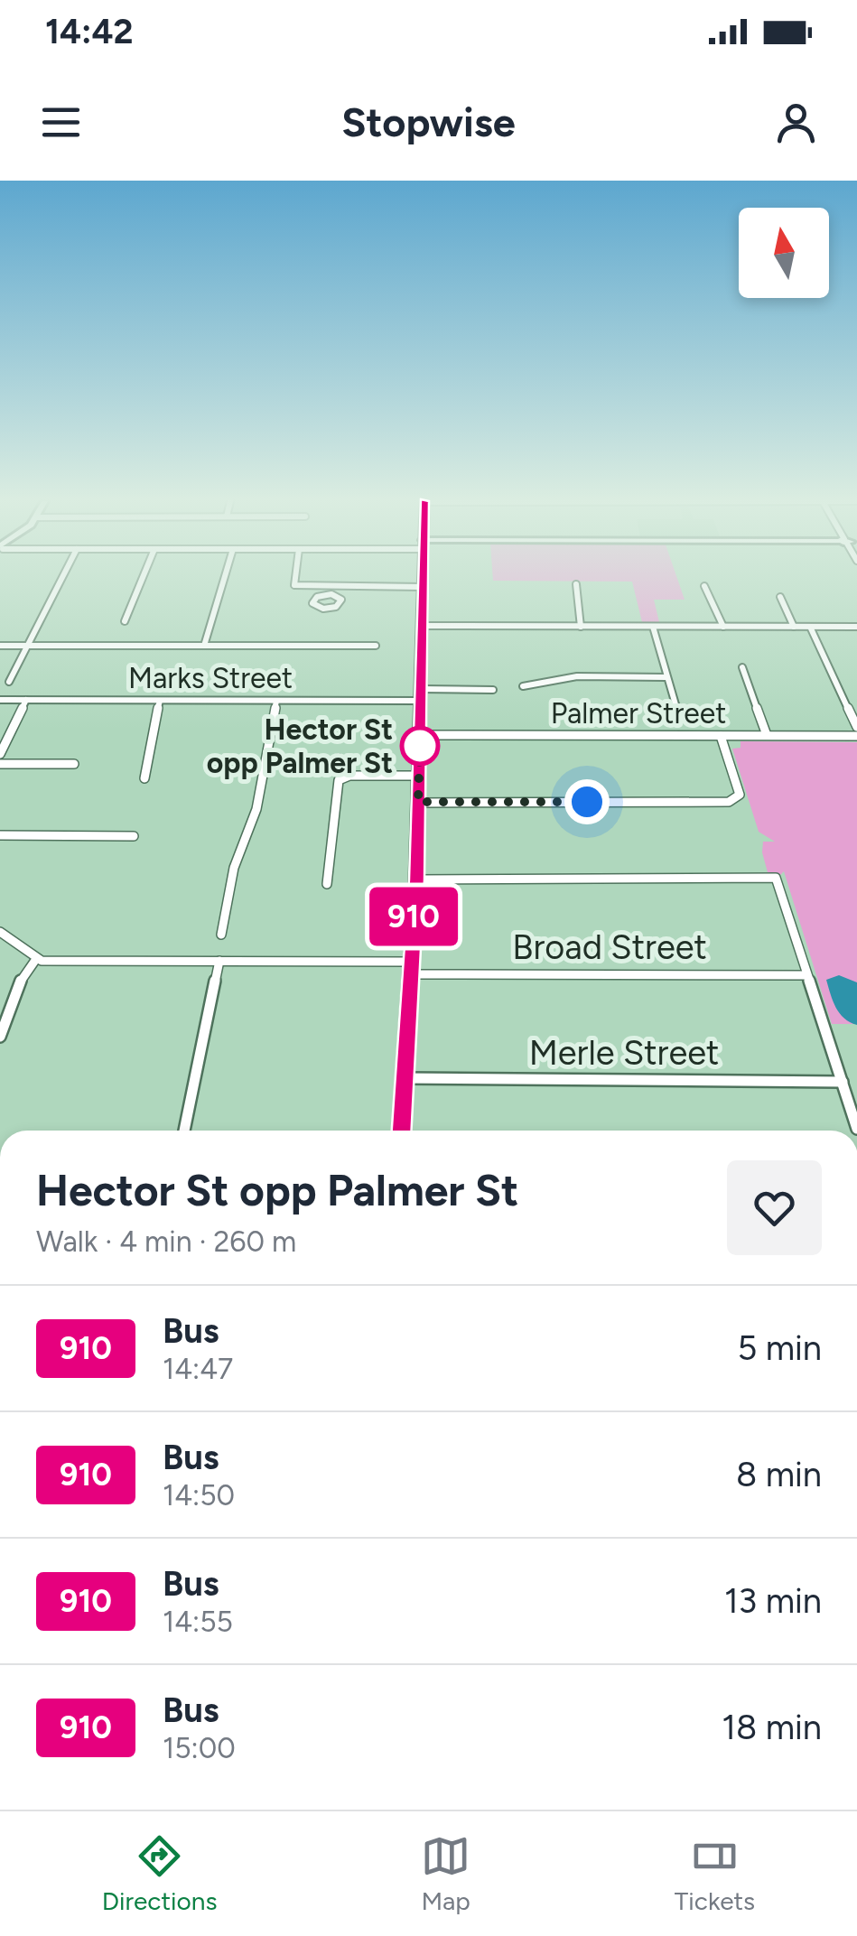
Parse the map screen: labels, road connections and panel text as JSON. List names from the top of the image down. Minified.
{"streets":{"street":["Marks Street","Palmer Street","Broad Street","Merle Street"]},"places":["Hector St opp Palmer St"],"lines":["bus line 910"],"north":"top","page":{"status":"14:42","header":"Stopwise","on_map":"910","heading":["Hector St opp Palmer St","Walk · 4 min · 260 m"],"list":[{"mark":"910","name":"Bus","note":"14:47","value":"5 min"},{"mark":"910","name":"Bus","note":"14:50","value":"8 min"},{"mark":"910","name":"Bus","note":"14:55","value":"13 min"},{"mark":"910","name":"Bus","note":"15:00","value":"18 min"}],"tabs":["Directions","Map","Tickets"]}}
